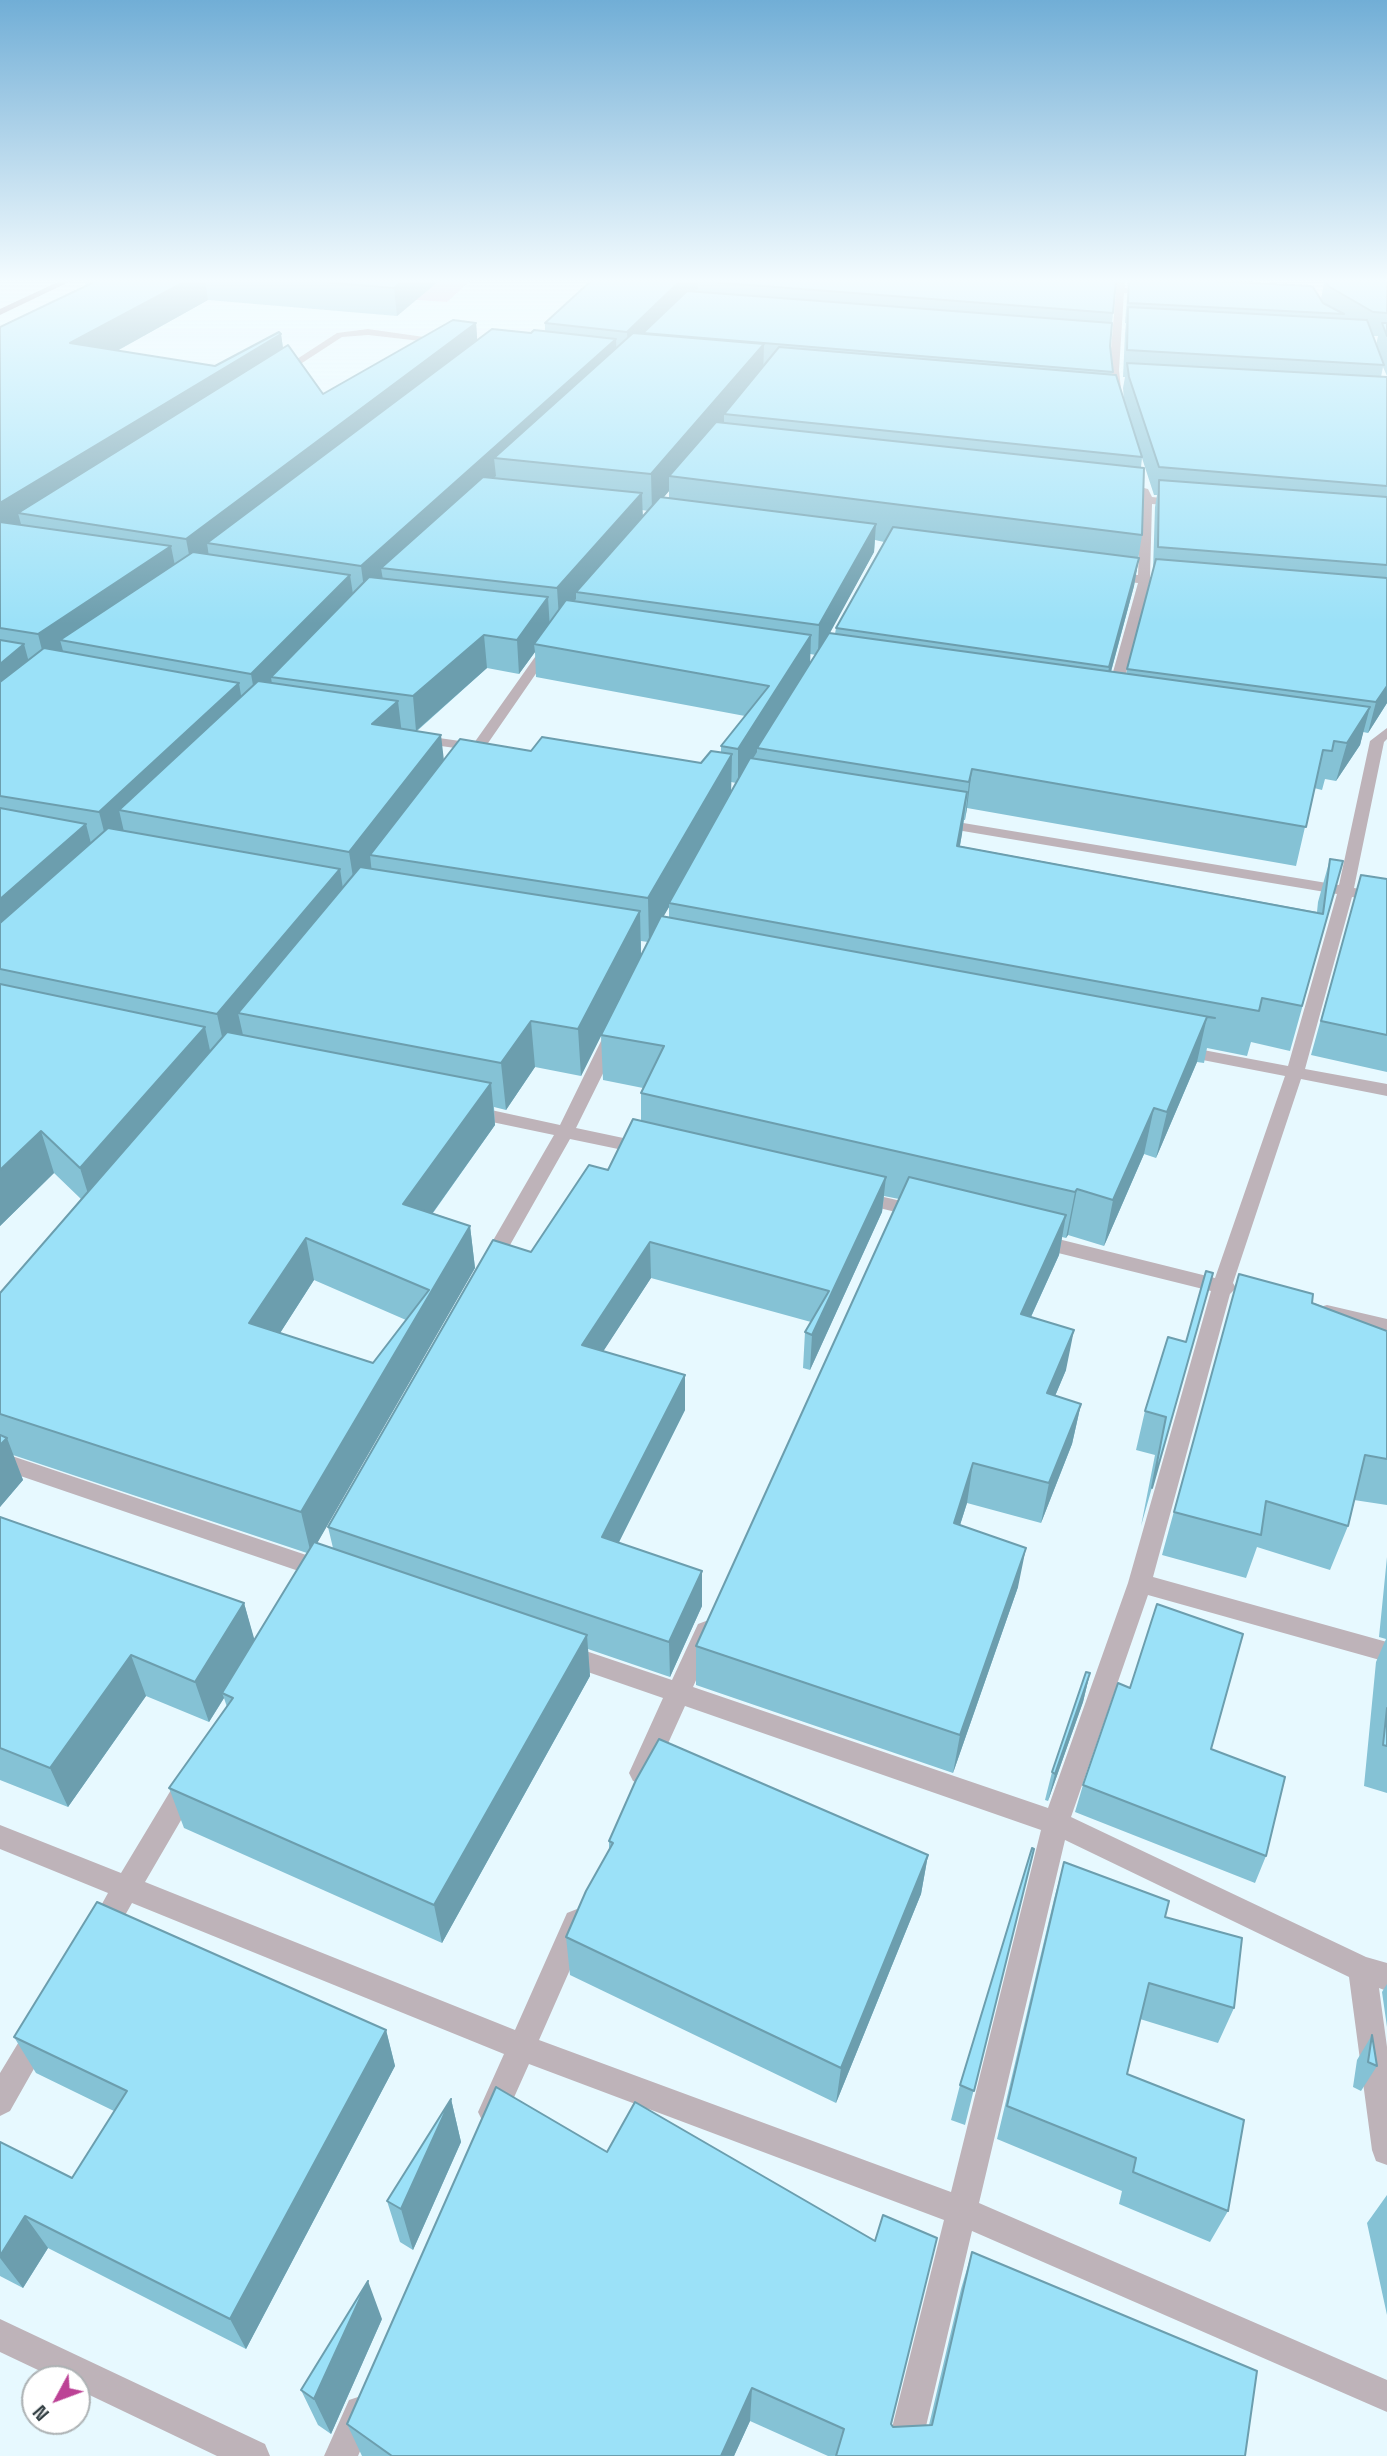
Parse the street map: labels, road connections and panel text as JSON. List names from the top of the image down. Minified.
{"north":"bottom left"}
